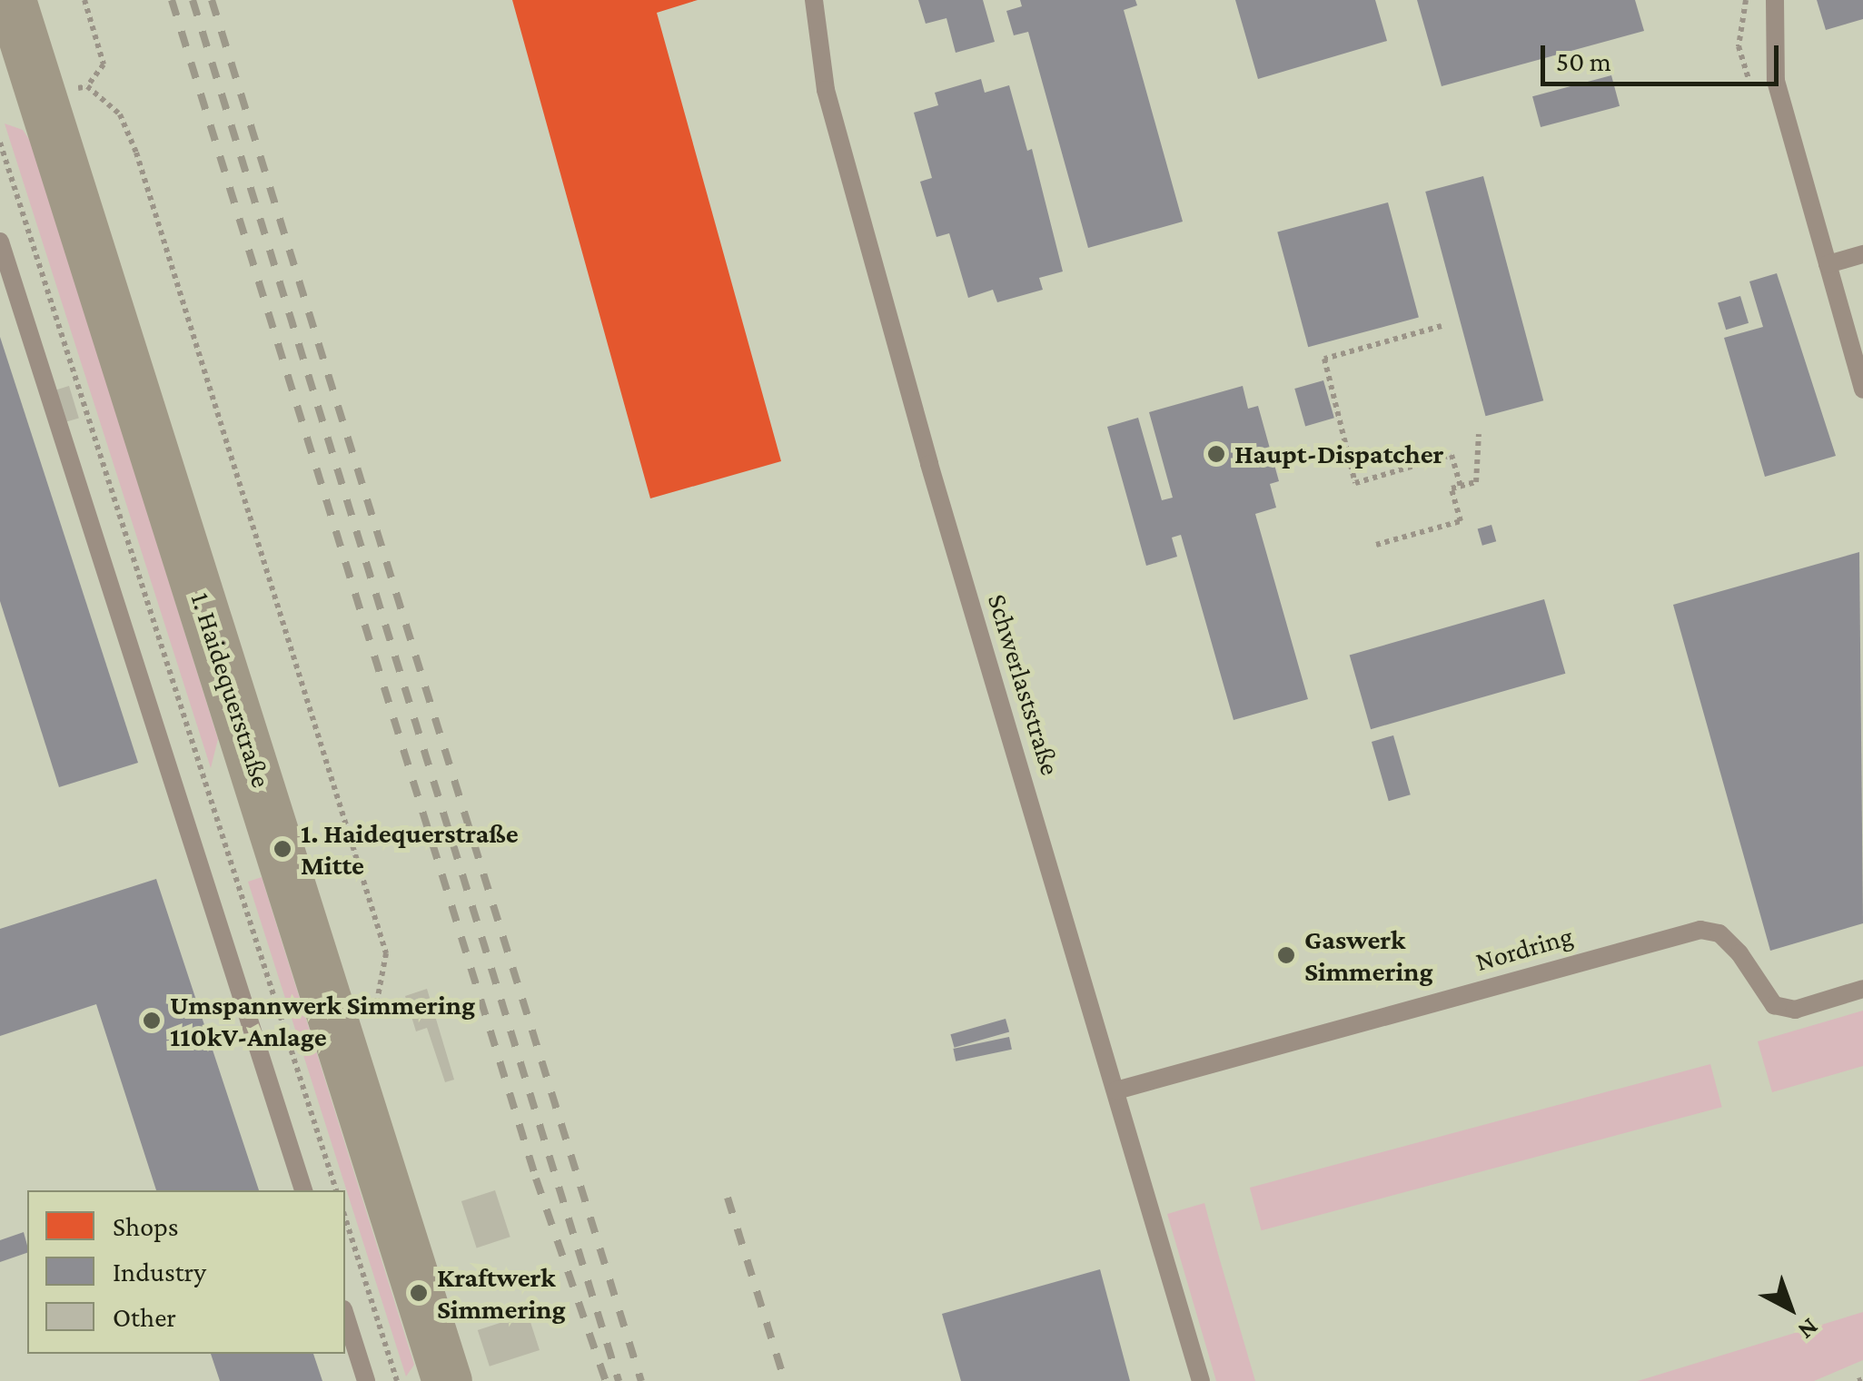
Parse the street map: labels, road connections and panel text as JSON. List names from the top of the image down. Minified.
{"streets":{"main road":["1. Haidequerstraße"],"lane":["Schwerlaststraße","Nordring"]},"crossings":[["Schwerlaststraße","Nordring"]],"places":["Haupt-Dispatcher","1. Haidequerstraße Mitte","Gaswerk Simmering","Umspannwerk Simmering 110kV-Anlage","Kraftwerk Simmering"],"legend":["Shops","Industry","Other"],"scale_bar":"50 m","north":"bottom right"}
